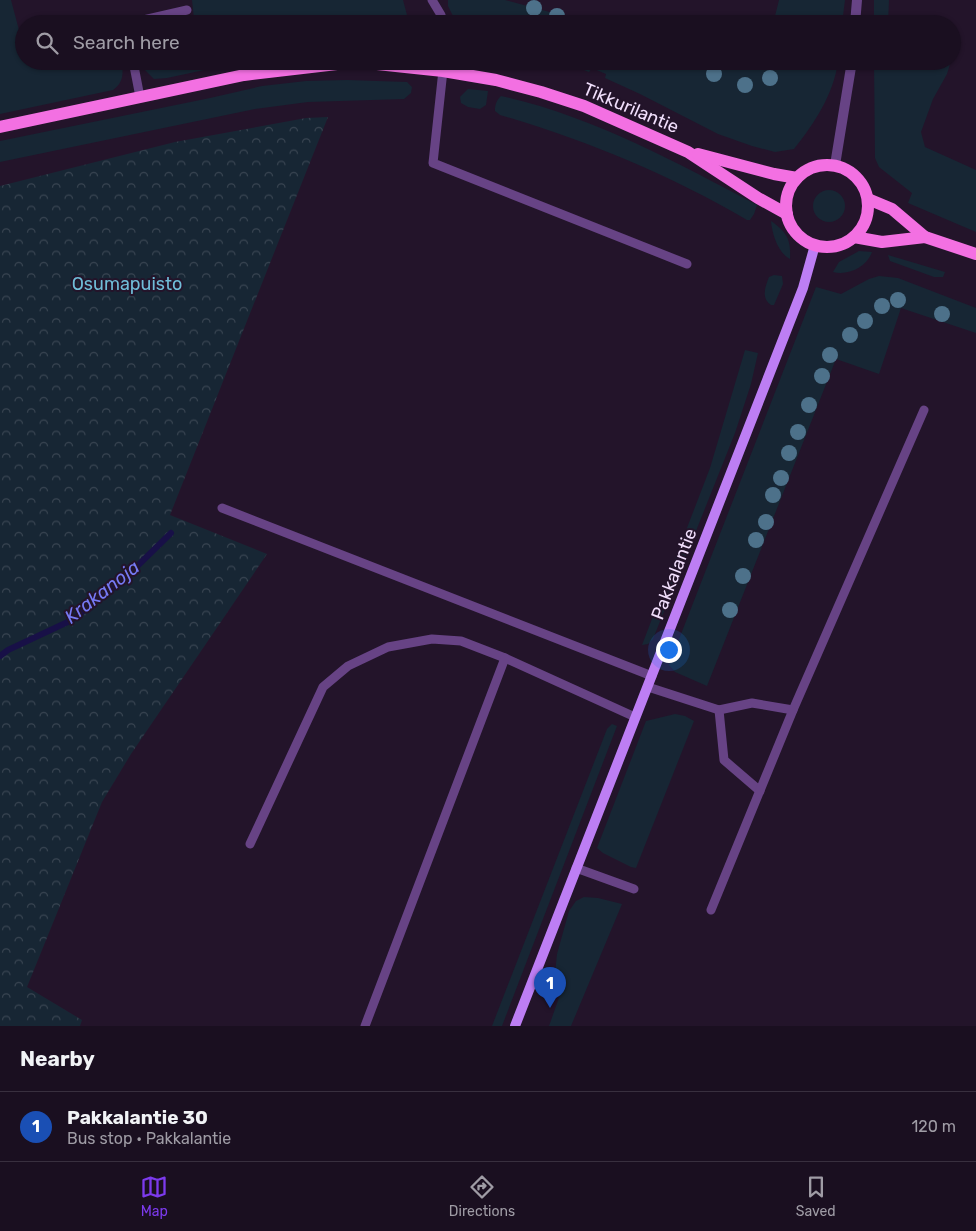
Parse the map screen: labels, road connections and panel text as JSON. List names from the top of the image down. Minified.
{"streets":{"main road":["Tikkurilantie","Pakkalantie"]},"crossings":[["Tikkurilantie","Pakkalantie"]],"water":["Krakanoja"],"parks":["Osumapuisto"],"page":{"search":"Search here","pins":"1","heading":"Nearby","list":[{"mark":"1","name":"Pakkalantie 30","note":"Bus stop · Pakkalantie","value":"120 m"}],"nav":["Map","Directions","Saved"]}}
